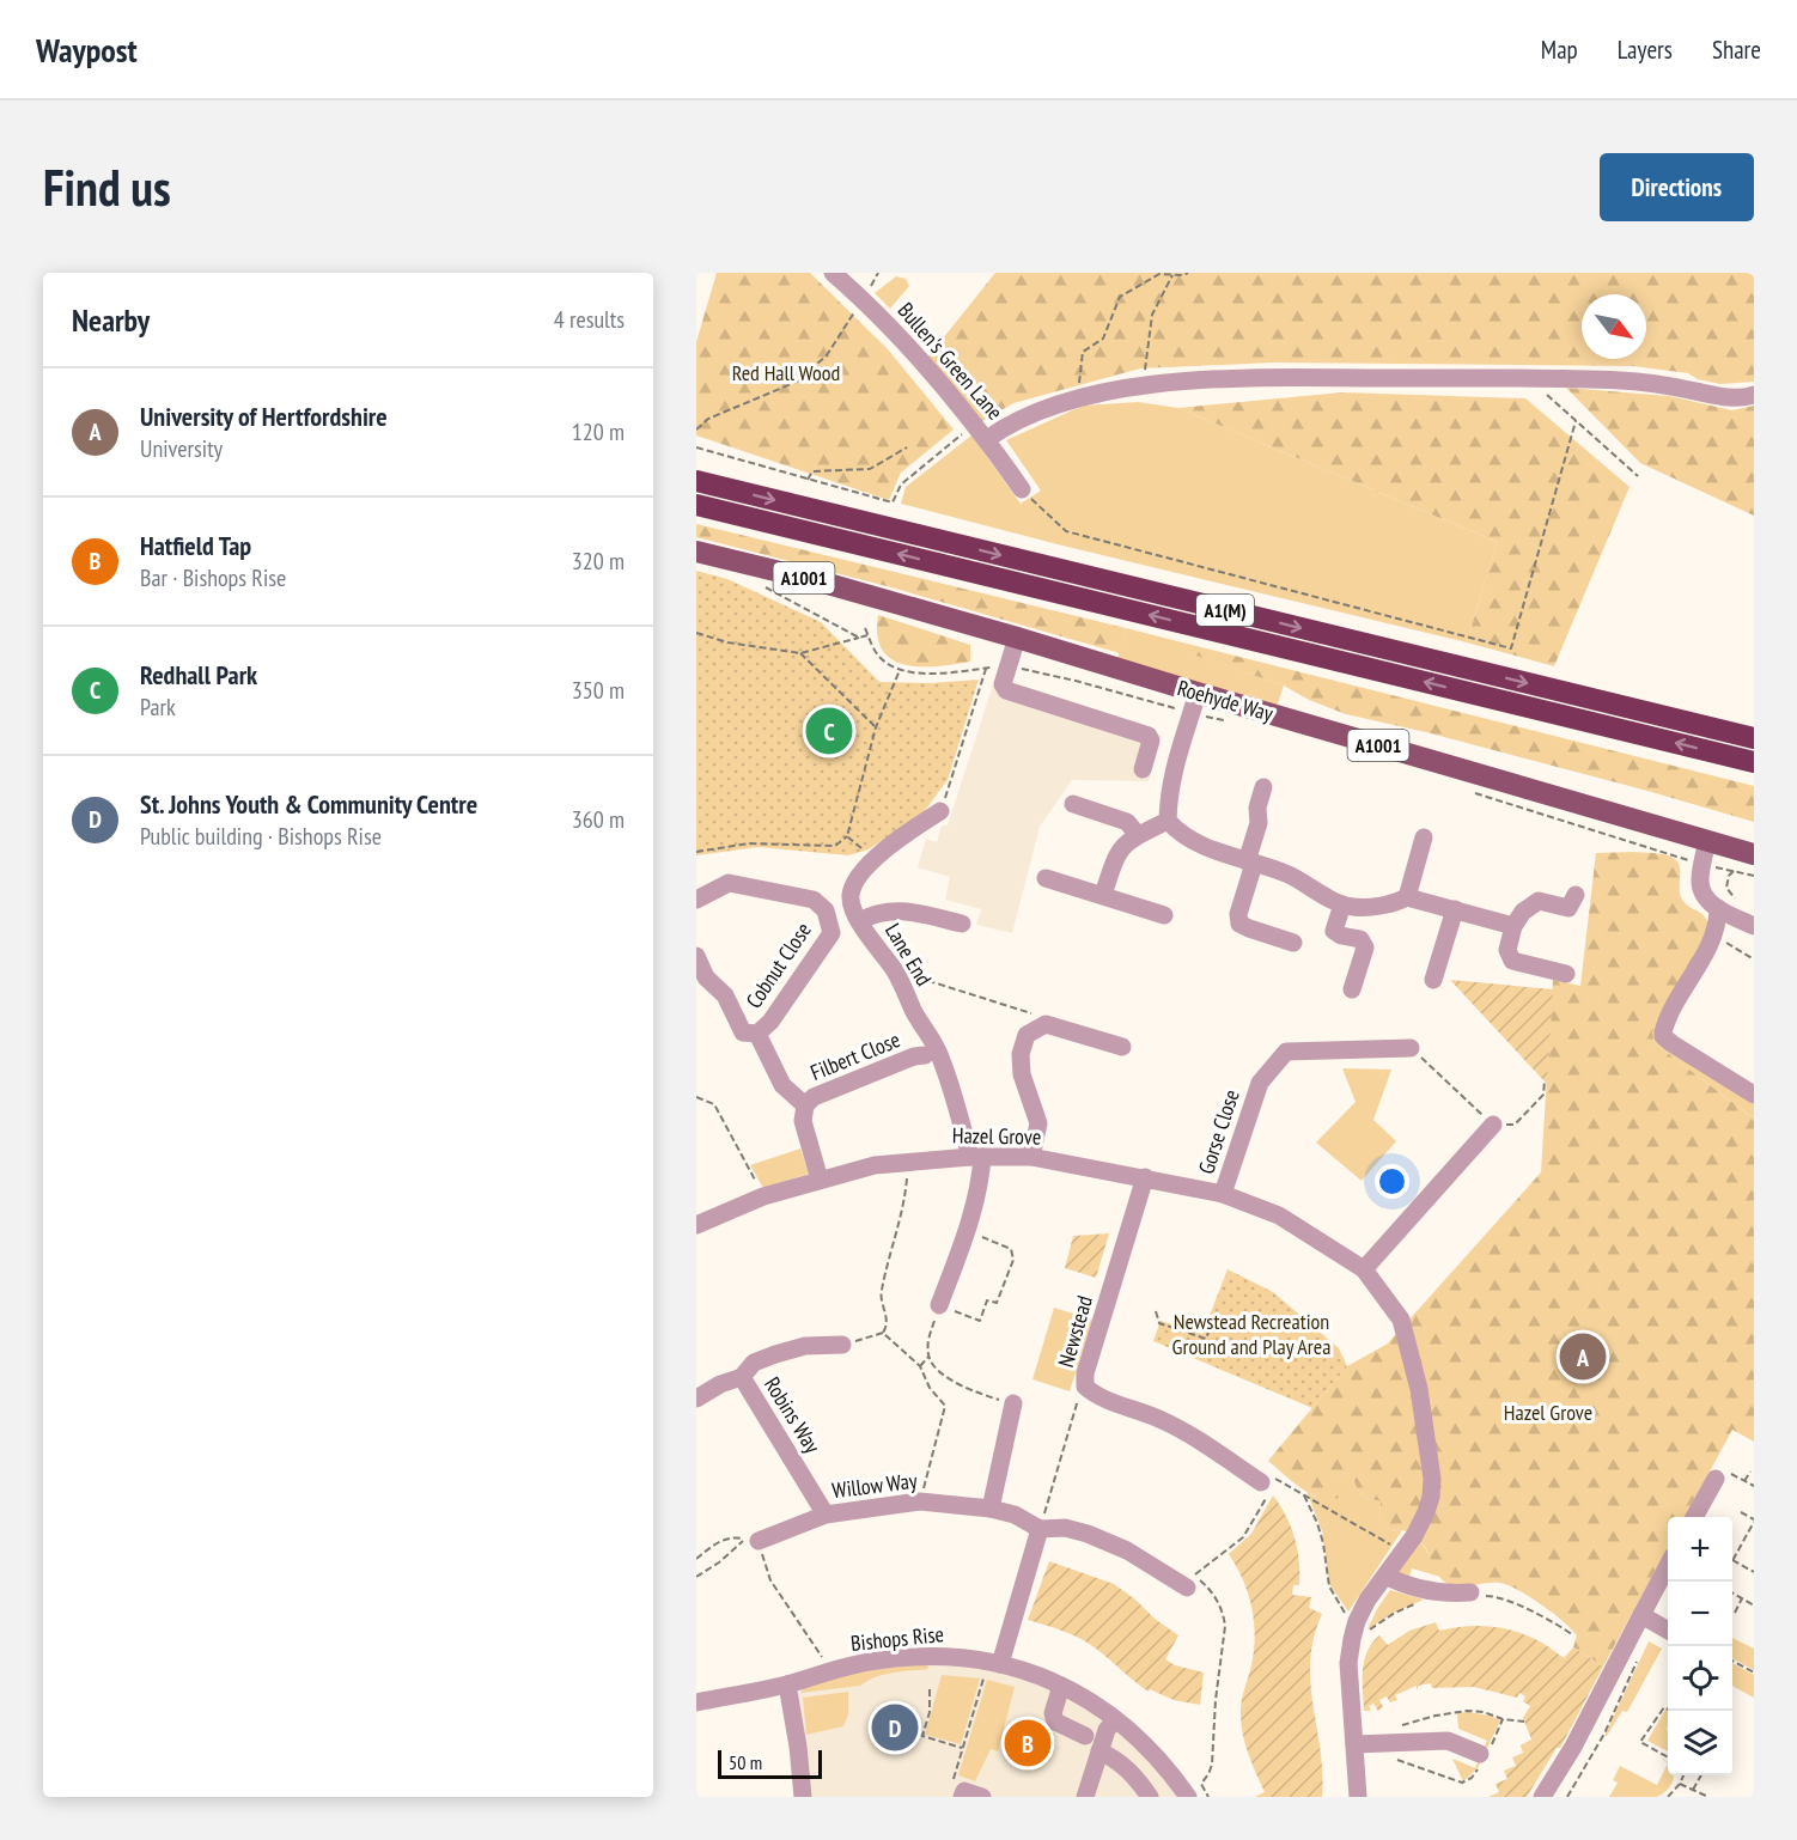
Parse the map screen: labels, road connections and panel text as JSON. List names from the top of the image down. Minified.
{"streets":{"highway":["A1(M)"],"main road":["A1001","Roehyde Way"],"street":["Bullen's Green Lane","Lane End","Cobnut Close","Filbert Close","Gorse Close","Hazel Grove","Newstead","Robins Way","Willow Way","Bishops Rise"]},"crossings":[["Lane End","Hazel Grove"],["Cobnut Close","Filbert Close"],["Filbert Close","Hazel Grove"],["Gorse Close","Hazel Grove"],["Hazel Grove","Newstead"],["Robins Way","Willow Way"]],"parks":["Red Hall Wood","Newstead Recreation Ground and Play Area","Hazel Grove"],"scale_bar":"50 m","north":"bottom right","page":{"header":"Waypost","nav":["Map","Layers","Share"],"buttons":"Directions","title":"Find us","heading":["Nearby","4 results"],"list":[{"mark":"A","name":"University of Hertfordshire","note":"University","value":"120 m"},{"mark":"B","name":"Hatfield Tap","note":"Bar · Bishops Rise","value":"320 m"},{"mark":"C","name":"Redhall Park","note":"Park","value":"350 m"},{"mark":"D","name":"St. Johns Youth & Community Centre","note":"Public building · Bishops Rise","value":"360 m"}],"pins":["C","A","D","B"],"map_buttons":["+","−"],"scale":"50 m"}}
